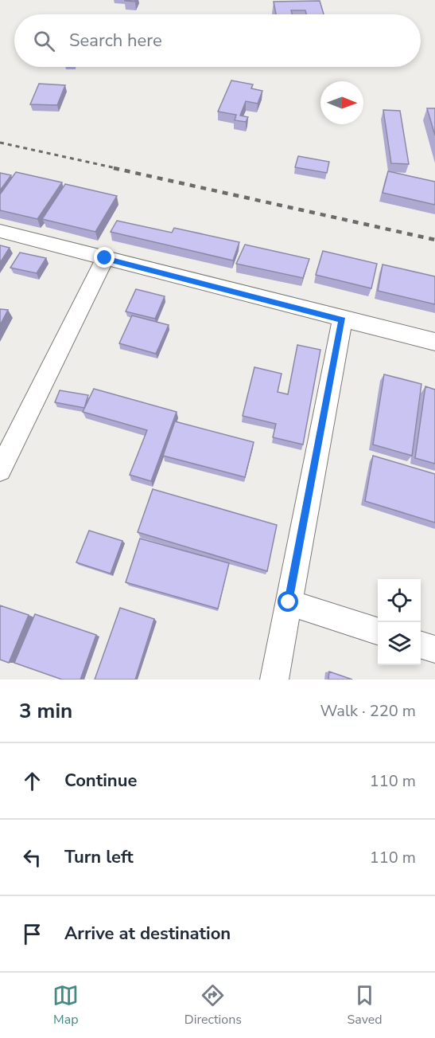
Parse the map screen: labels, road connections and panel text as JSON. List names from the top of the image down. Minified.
{"north":"right","page":{"search":"Search here","heading":["3 min","Walk · 220 m"],"list":[["Continue","110 m"],["Turn left","110 m"],"Arrive at destination"],"nav":["Map","Directions","Saved"]}}
